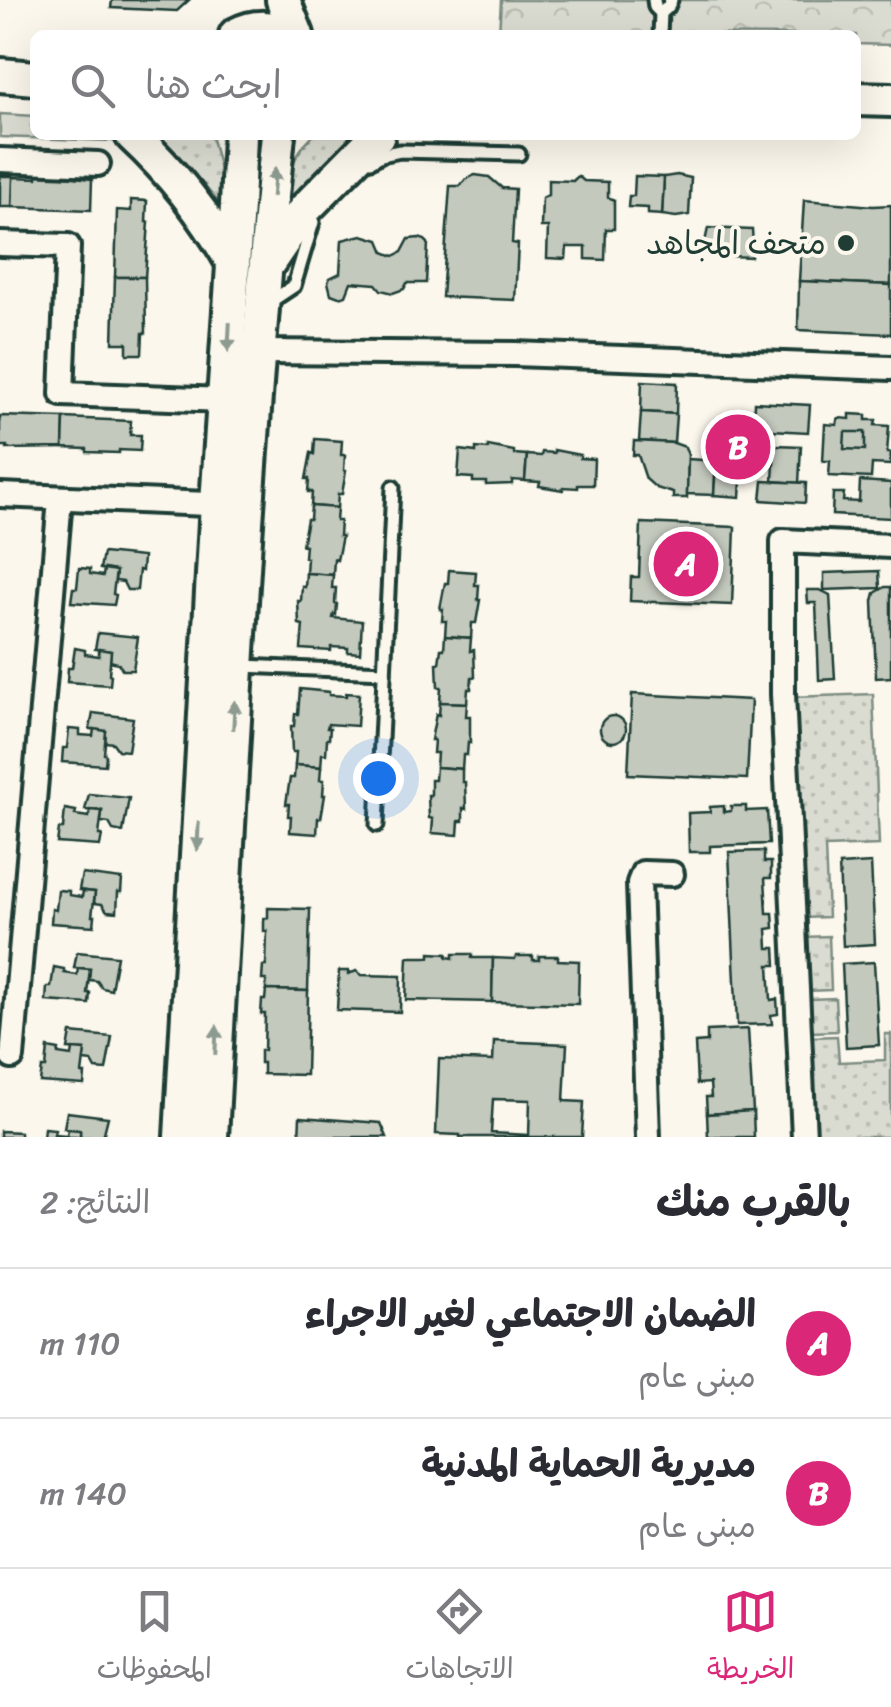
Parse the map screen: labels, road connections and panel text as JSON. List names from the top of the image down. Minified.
{"places":["متحف المجاهد"],"page":{"search":"ابحث هنا","pins":["B","A"],"heading":["بالقرب منك","النتائج: 2"],"list":[{"mark":"A","name":"الضمان الاجتماعي لغير الاجراء","note":"مبنى عام","value":"110 m"},{"mark":"B","name":"مديرية الحماية المدنية","note":"مبنى عام","value":"140 m"}],"nav":["الخريطة","الاتجاهات","المحفوظات"]}}
